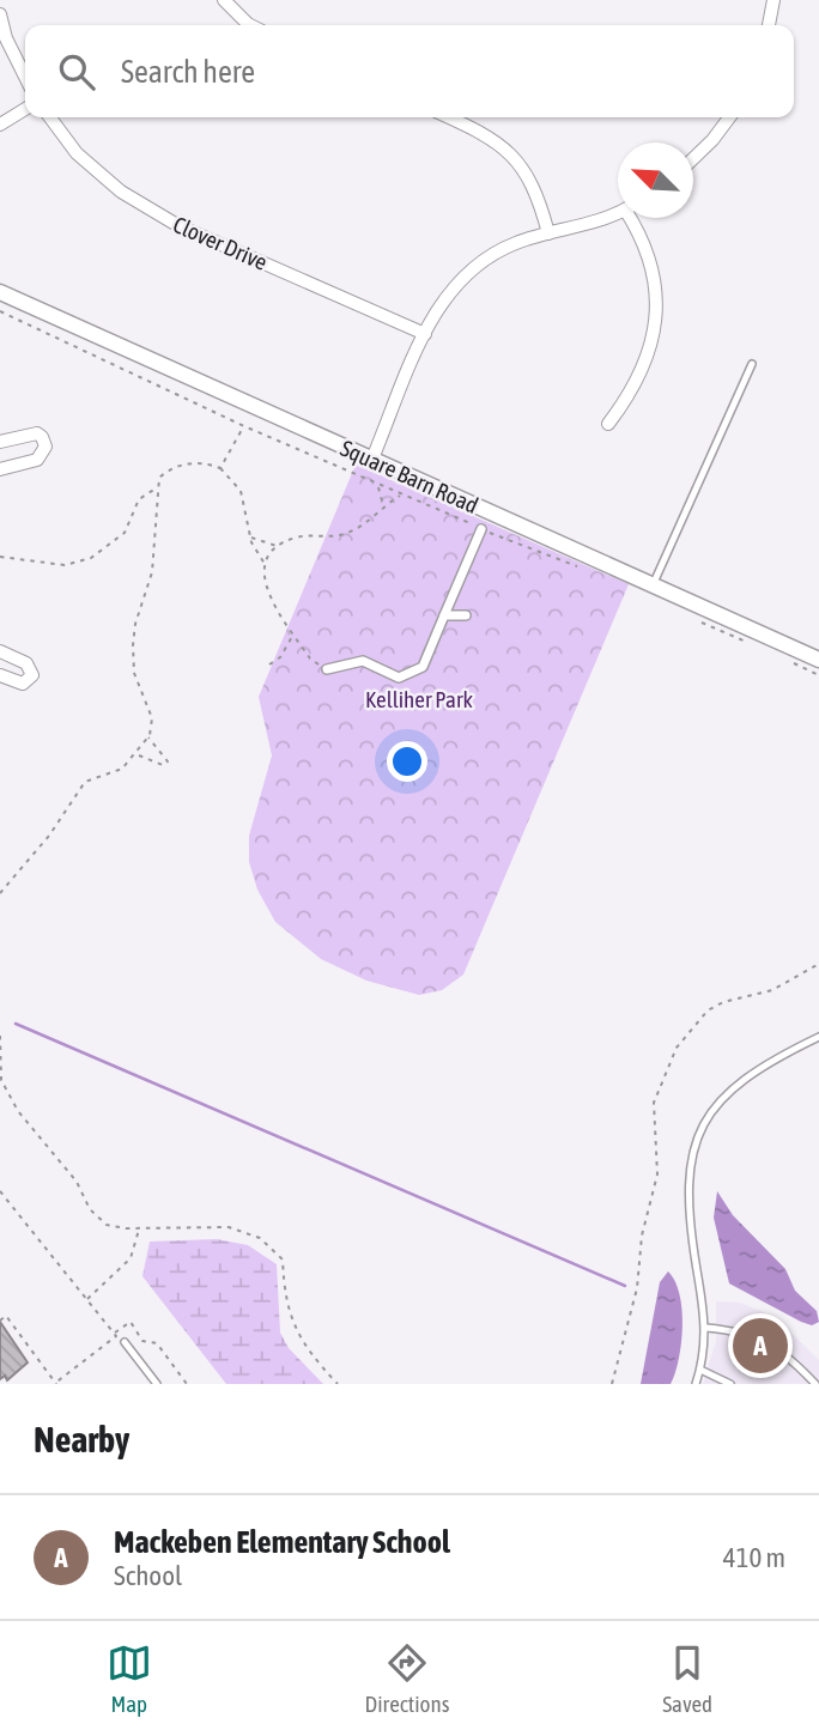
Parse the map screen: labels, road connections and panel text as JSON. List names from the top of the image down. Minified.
{"streets":{"street":["Clover Drive","Square Barn Road"]},"parks":["Kelliher Park"],"north":"top left","page":{"search":"Search here","pins":"A","heading":"Nearby","list":[{"mark":"A","name":"Mackeben Elementary School","note":"School","value":"410 m"}],"nav":["Map","Directions","Saved"]}}
